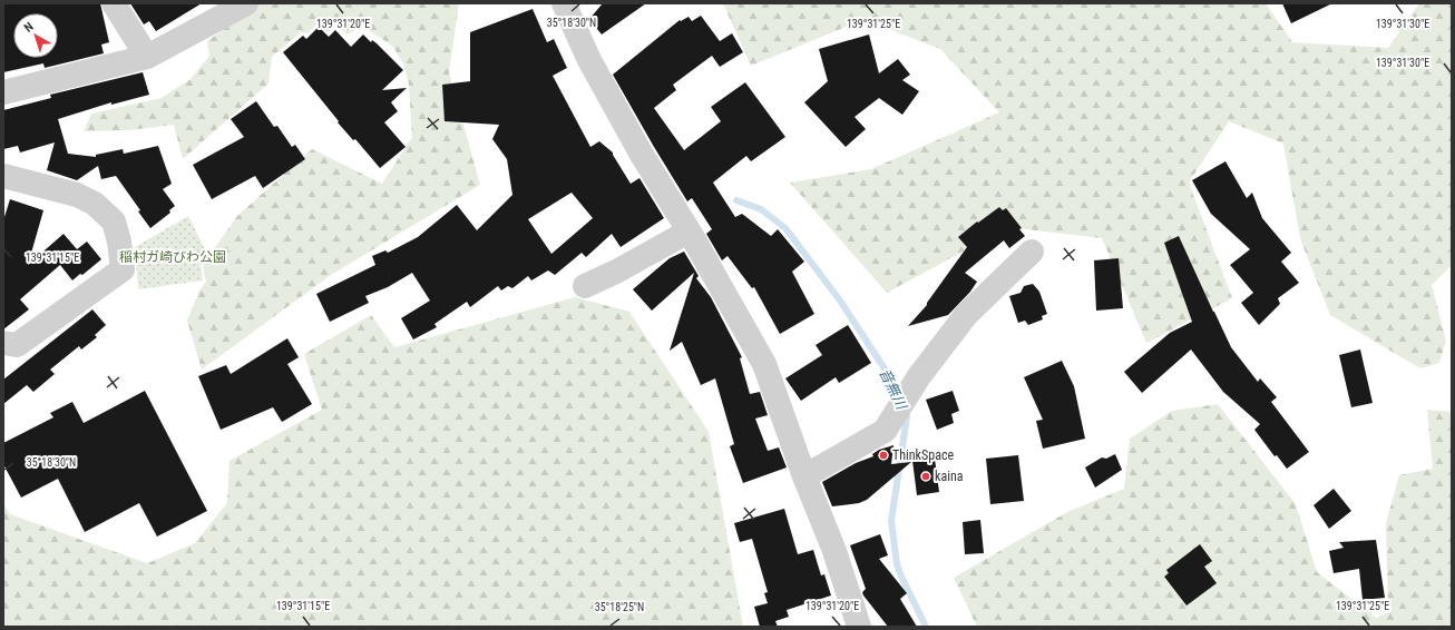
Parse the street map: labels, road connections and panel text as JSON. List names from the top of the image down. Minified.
{"water":["音無川"],"parks":["稲村ガ崎びわ公園"],"places":["ThinkSpace","kaina"],"north":"top left","coordinates":["35°18'30\"N","139°31'20\"E","139°31'30\"E","139°31'25\"E","139°31'15\"E","35°18'25\"N"]}
